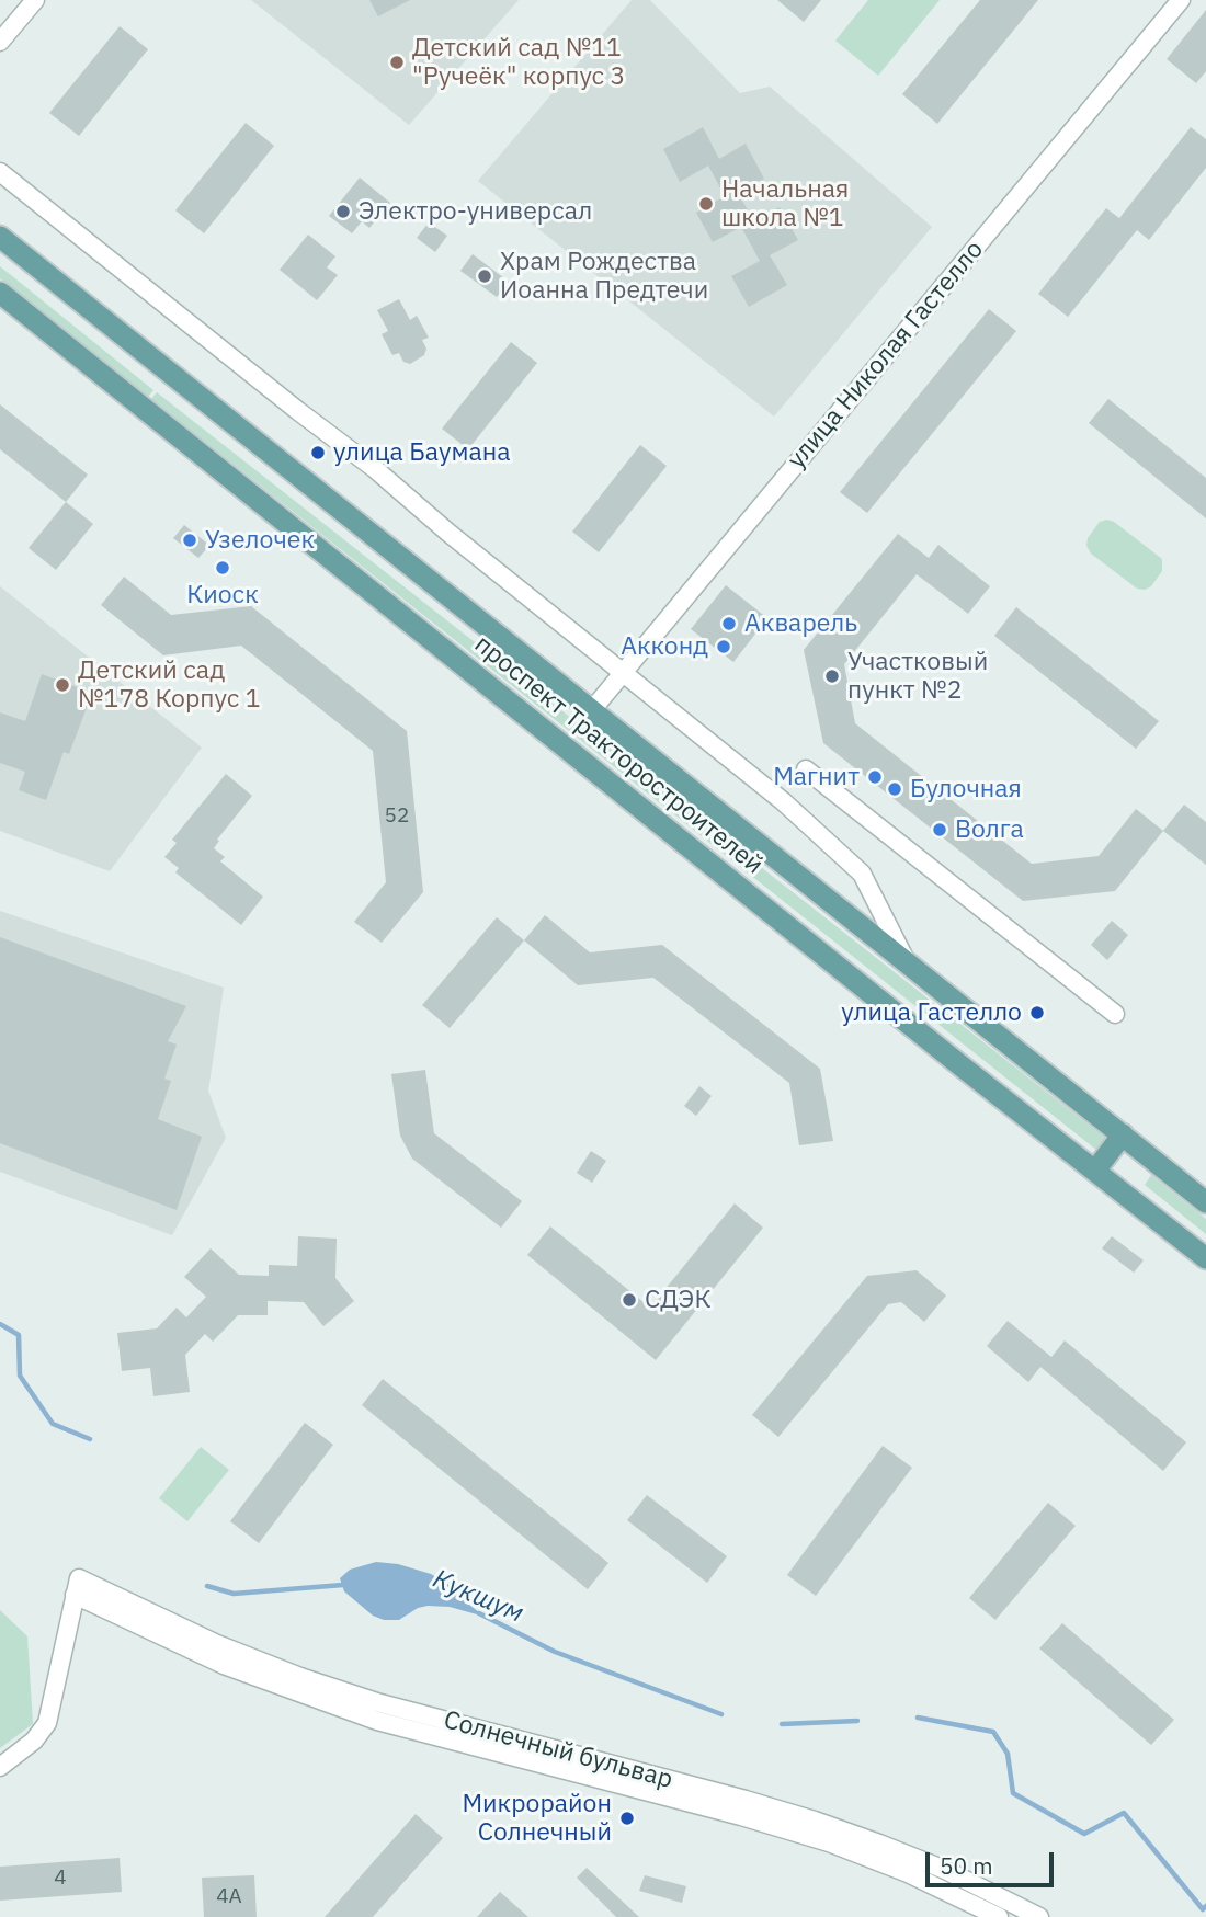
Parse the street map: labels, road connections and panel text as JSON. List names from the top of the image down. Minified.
{"streets":{"main road":["проспект Тракторостроителей"],"street":["улица Николая Гастелло","Солнечный бульвар"]},"crossings":[["улица Николая Гастелло","проспект Тракторостроителей"]],"water":["Кукшум"],"places":["Детский сад №11 \"Ручеёк\" корпус 3","Начальная школа №1","Электро-универсал","Храм Рождества Иоанна Предтечи","улица Баумана","Узелочек","Киоск","Акварель","Акконд","Участковый пункт №2","Детский сад №178 Корпус 1","Магнит","Булочная","Волга","улица Гастелло","СДЭК","Микрорайон Солнечный"],"house_numbers":["52","4","4А"],"scale_bar":"50 m"}
